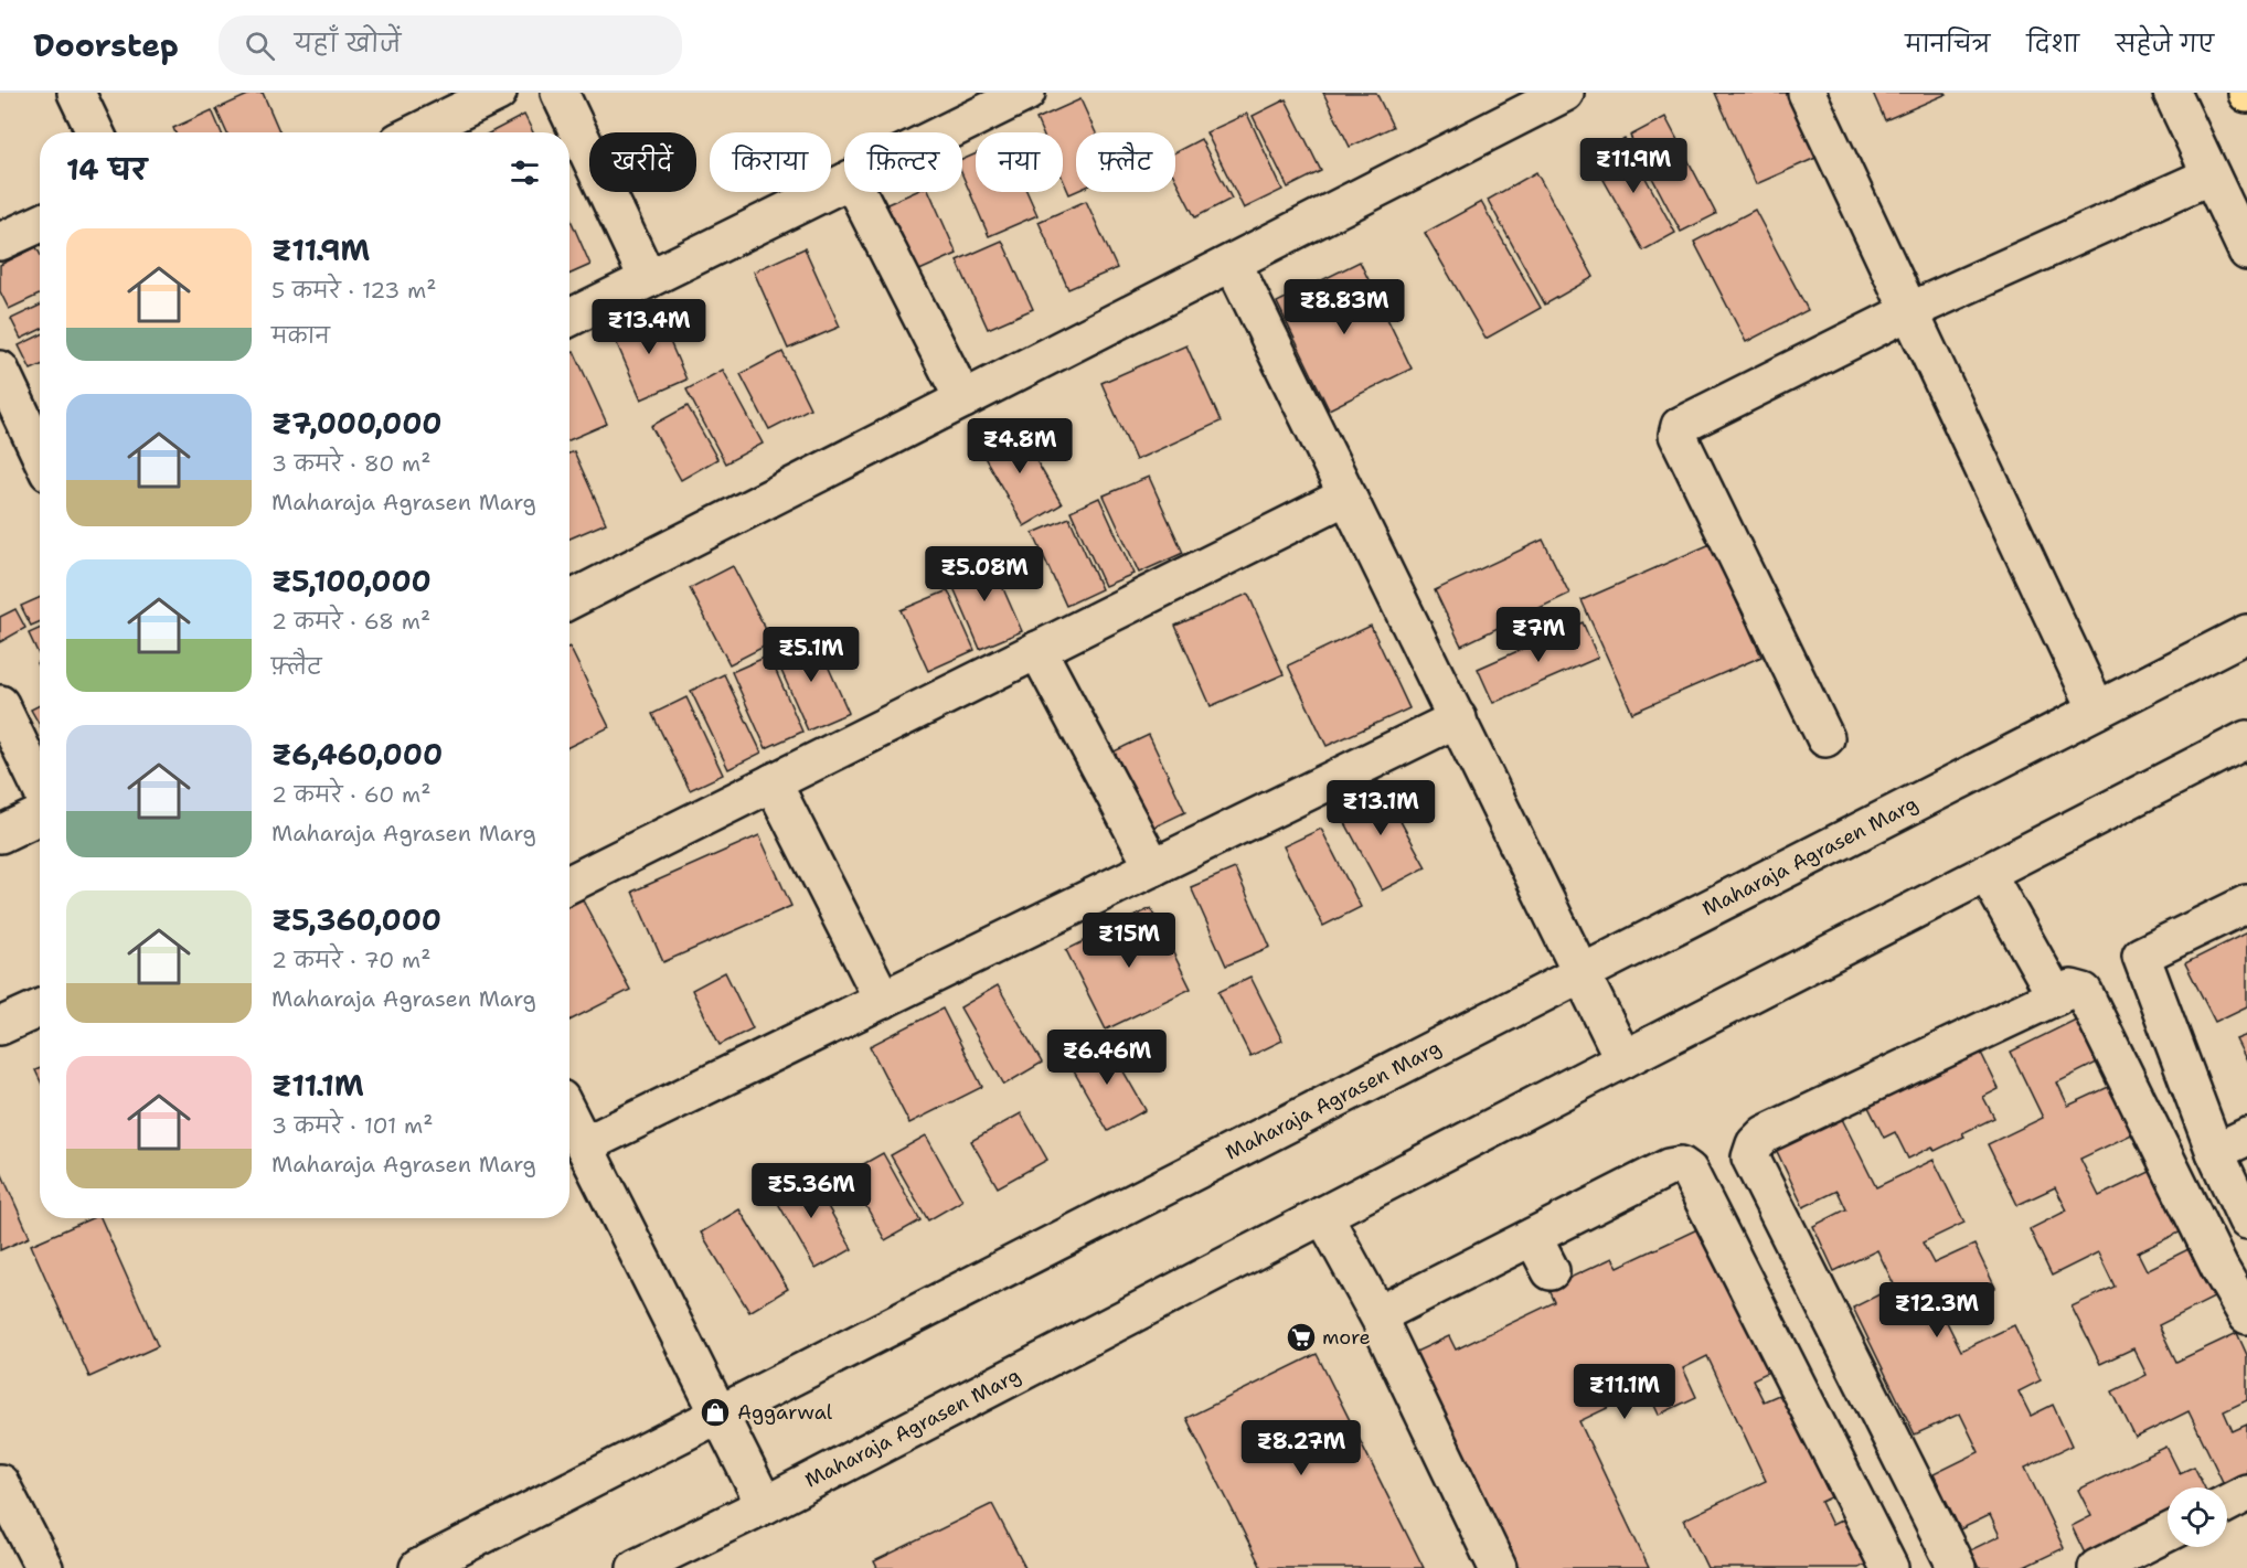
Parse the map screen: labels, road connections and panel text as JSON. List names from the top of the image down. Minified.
{"streets":{"street":["Maharaja Agrasen Marg"]},"places":{"supermarket":["more"],"shop":["Aggarwal"]},"page":{"header":"Doorstep","search":"यहाँ खोजें","nav":["मानचित्र","दिशा","सहेजे गए"],"chip":["खरीदें","किराया","फ़िल्टर","नया","फ़्लैट"],"heading":"14 घर","price":["₹11.9M","₹8.83M","₹13.4M","₹4.8M","₹5.08M","₹7M","₹5.1M","₹13.1M","₹15M","₹6.46M","₹5.36M","₹12.3M","₹11.1M","₹8.27M"],"list":[{"name":"₹11.9M","note":"5 कमरे · 123 m² · मकान"},{"name":"₹7,000,000","note":"3 कमरे · 80 m² · Maharaja Agrasen Marg"},{"name":"₹5,100,000","note":"2 कमरे · 68 m² · फ़्लैट"},{"name":"₹6,460,000","note":"2 कमरे · 60 m² · Maharaja Agrasen Marg"},{"name":"₹5,360,000","note":"2 कमरे · 70 m² · Maharaja Agrasen Marg"},{"name":"₹11.1M","note":"3 कमरे · 101 m² · Maharaja Agrasen Marg"}]}}
